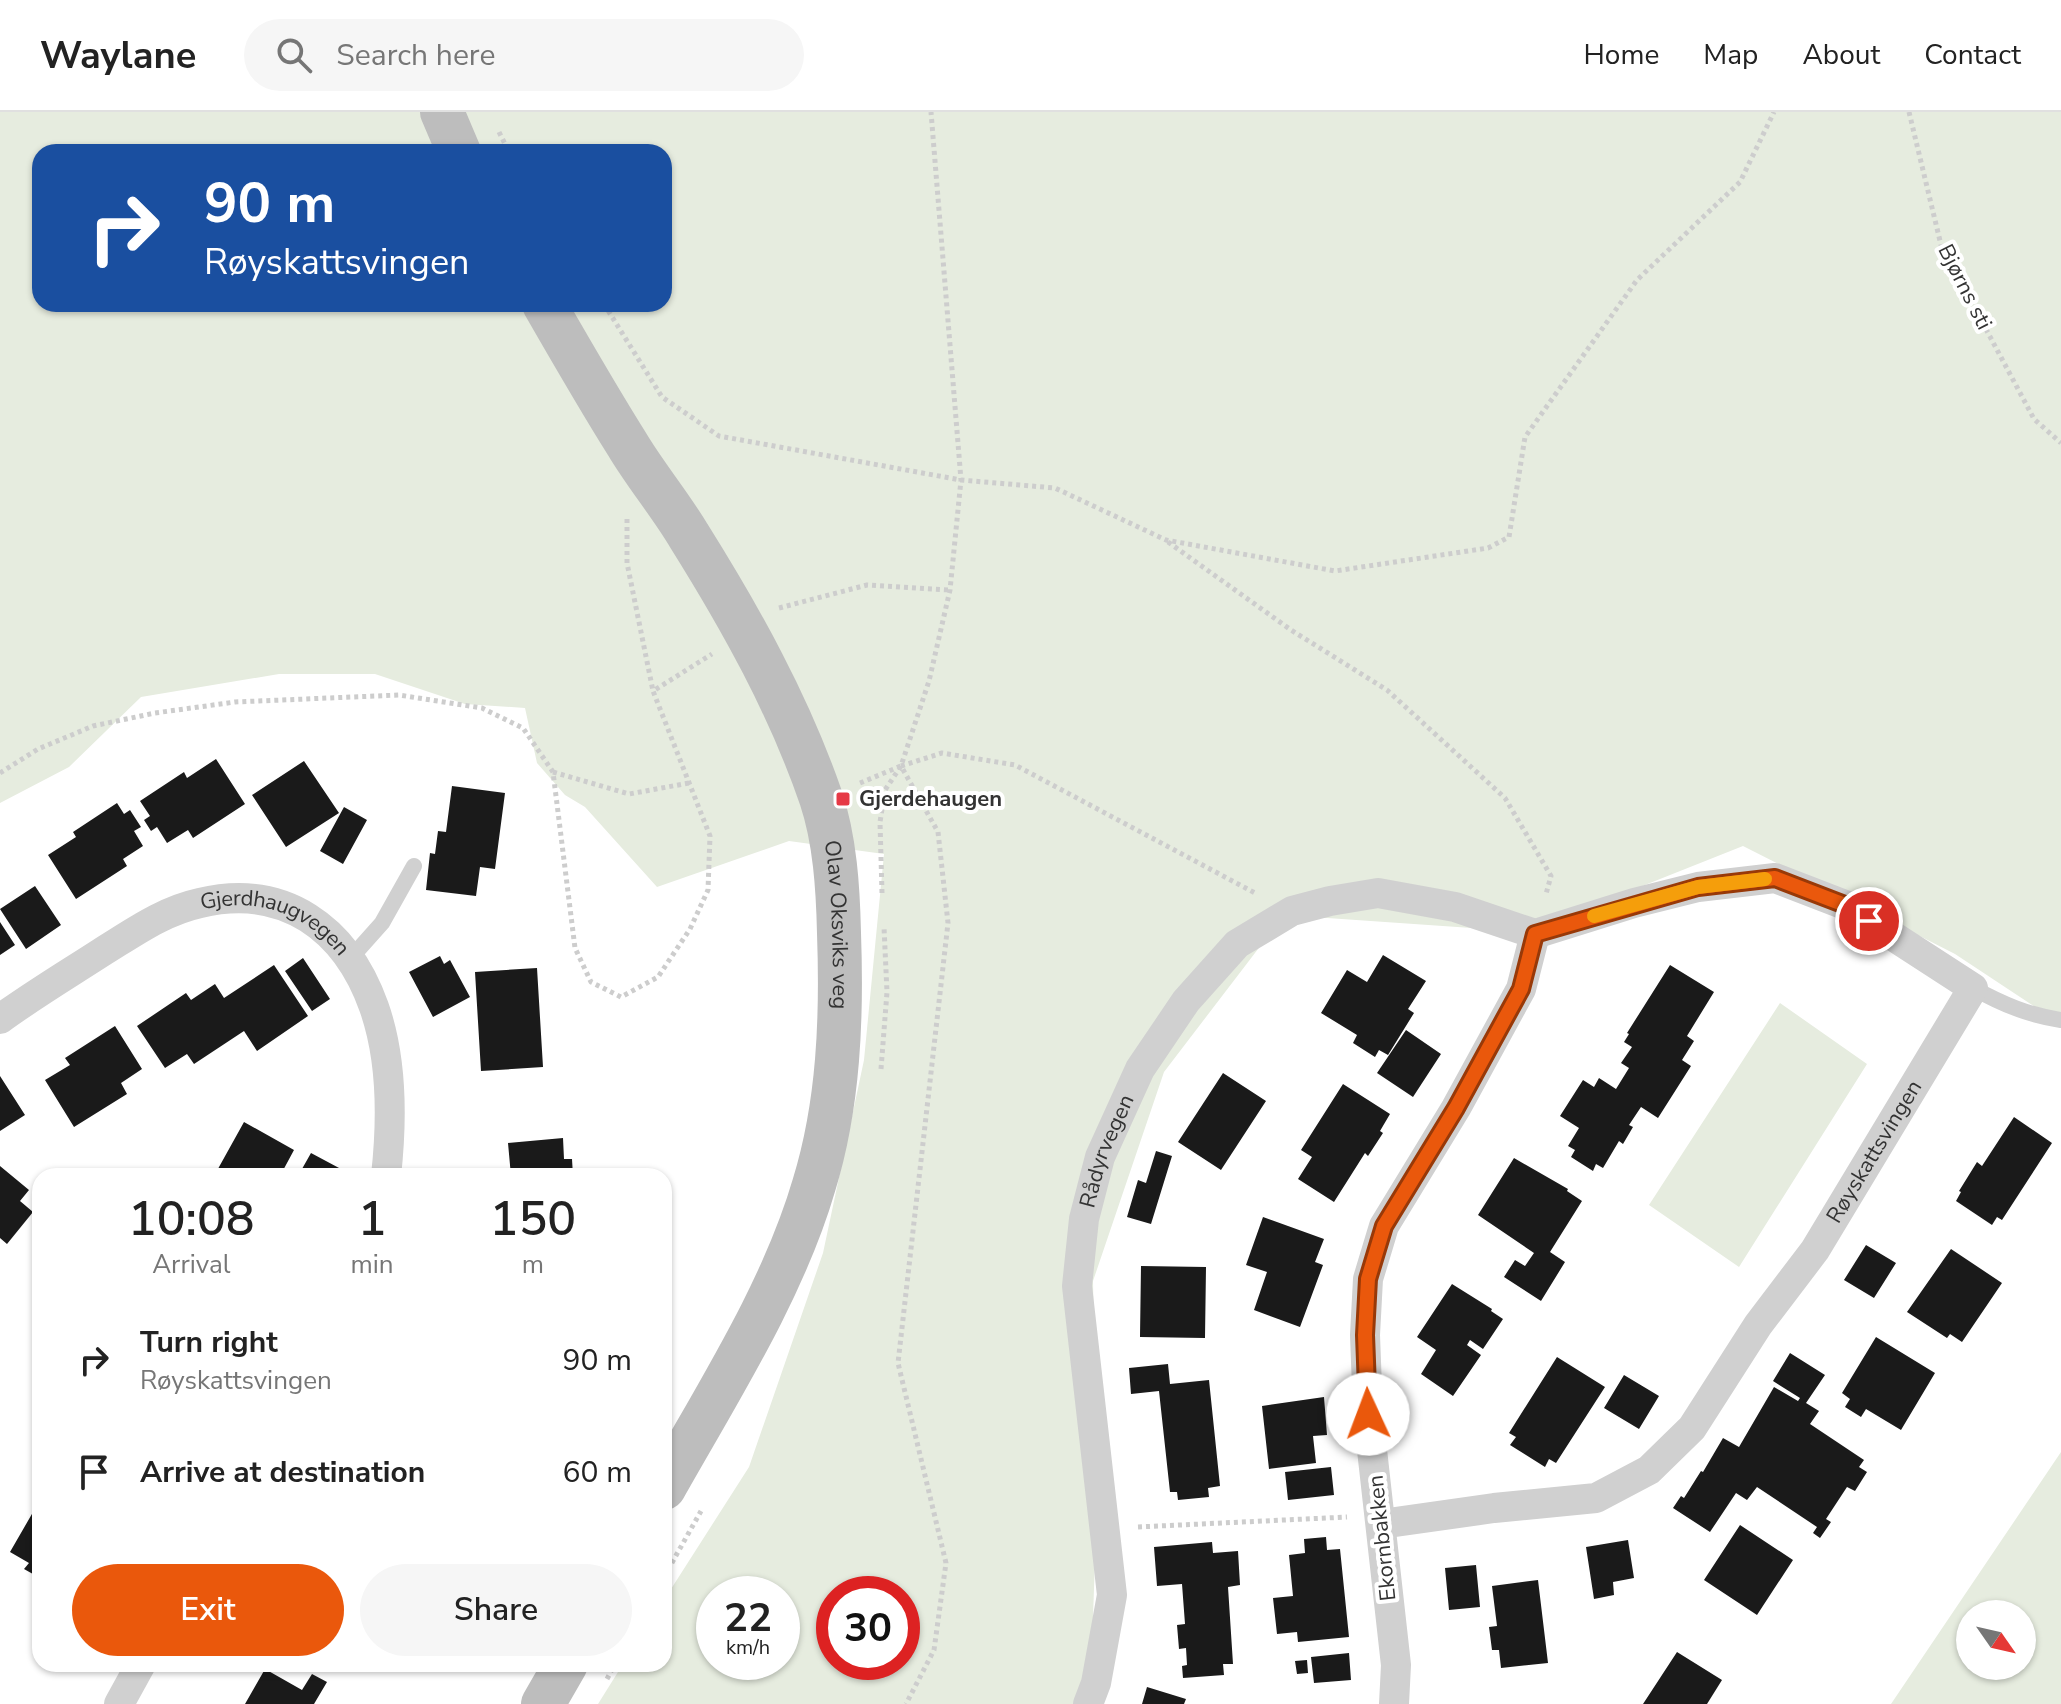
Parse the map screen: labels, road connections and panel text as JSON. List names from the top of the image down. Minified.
{"streets":{"street":["Olav Oksviks veg","Gjerdhaugvegen","Rådyrvegen","Røyskattsvingen","Ekornbakken"],"path":["Bjørns sti"]},"crossings":[["Rådyrvegen","Ekornbakken"],["Røyskattsvingen","Ekornbakken"]],"places":{"transit":["Gjerdehaugen"]},"north":"bottom right","page":{"header":"Waylane","search":"Search here","nav":["Home","Map","About","Contact"],"turn":["90 m","Røyskattsvingen"],"eta":["10:08","Arrival","1","min","150","m"],"list":[{"name":"Turn right","note":"Røyskattsvingen","value":"90 m"},{"name":"Arrive at destination","value":"60 m"}],"buttons":["Exit","Share"],"speed":"22 km/h","limit":"30"}}
